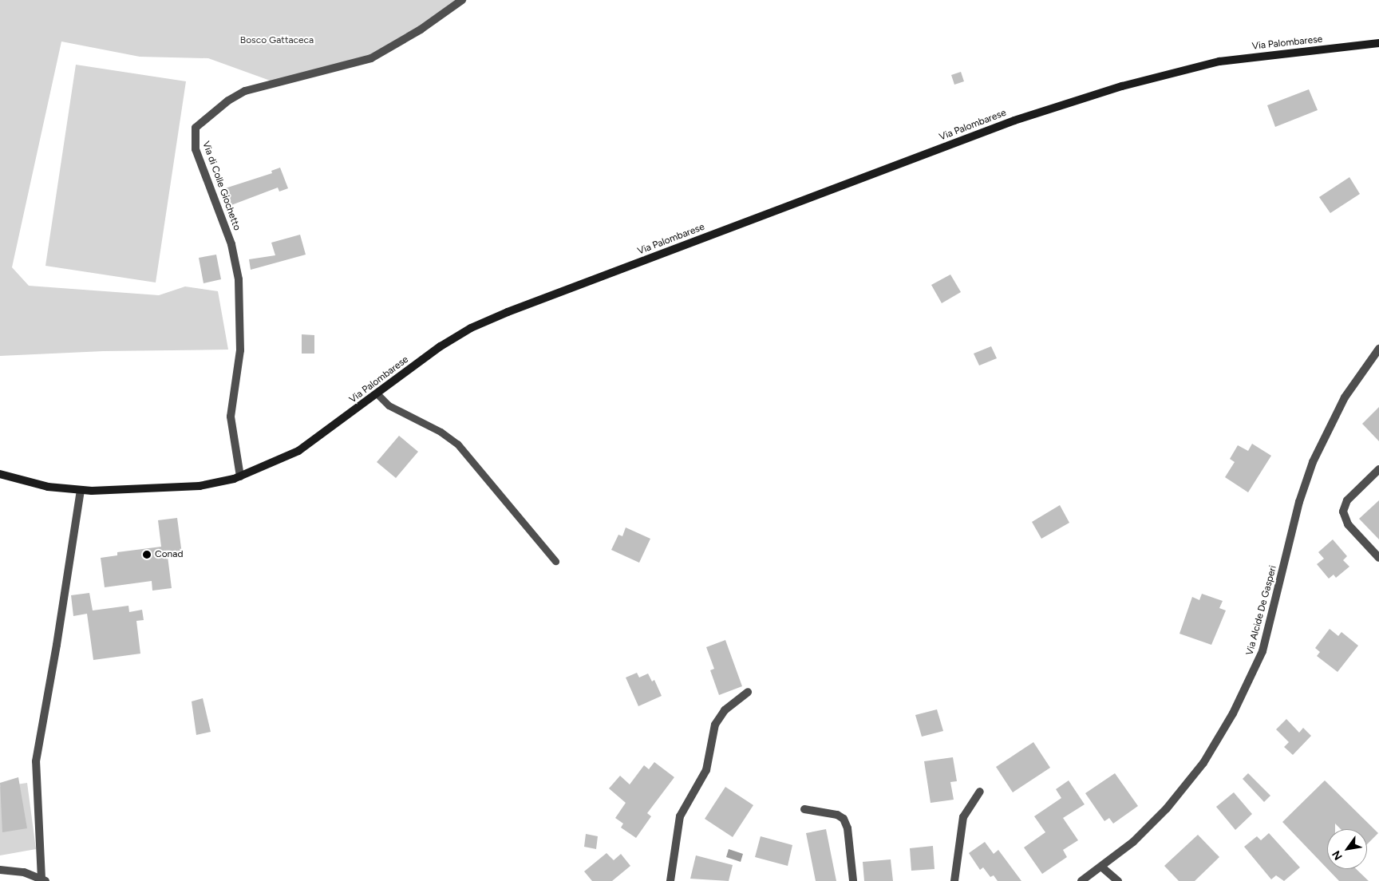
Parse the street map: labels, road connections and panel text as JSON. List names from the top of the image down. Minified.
{"streets":{"main road":["Via Palombarese"],"street":["Via di Colle Giochetto","Via Alcide De Gasperi"]},"crossings":[["Via Palombarese","Via di Colle Giochetto"]],"parks":["Bosco Gattaceca"],"places":["Conad"],"north":"bottom left"}
